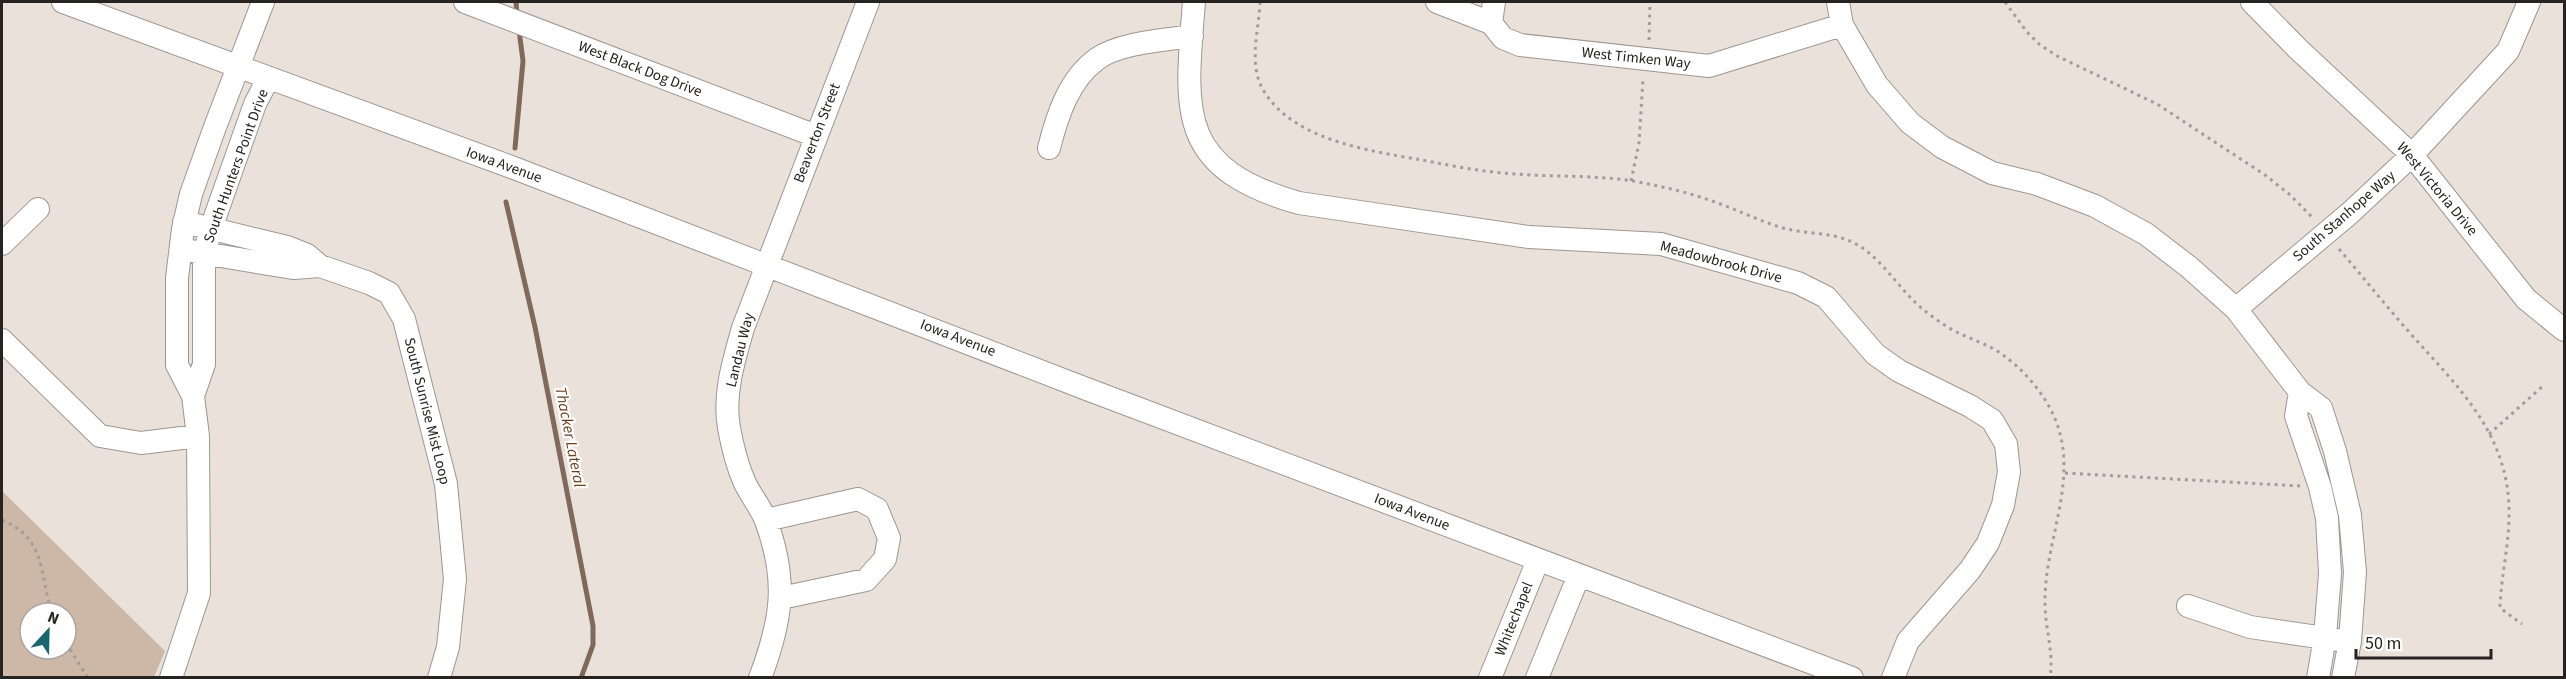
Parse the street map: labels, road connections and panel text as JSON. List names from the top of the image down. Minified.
{"streets":{"street":["West Timken Way","West Black Dog Drive","Beaverton Street","Iowa Avenue","South Hunters Point Drive","West Victoria Drive","South Stanhope Way","Meadowbrook Drive","Landau Way","South Sunrise Mist Loop","Whitechapel"]},"crossings":[["West Black Dog Drive","Beaverton Street"],["Beaverton Street","Iowa Avenue"],["Beaverton Street","Landau Way"],["Iowa Avenue","South Hunters Point Drive"],["Iowa Avenue","Landau Way"],["Iowa Avenue","Whitechapel"],["South Hunters Point Drive","South Sunrise Mist Loop"],["West Victoria Drive","South Stanhope Way"]],"water":["Thacker Lateral"],"scale_bar":"50 m","north":"top"}
